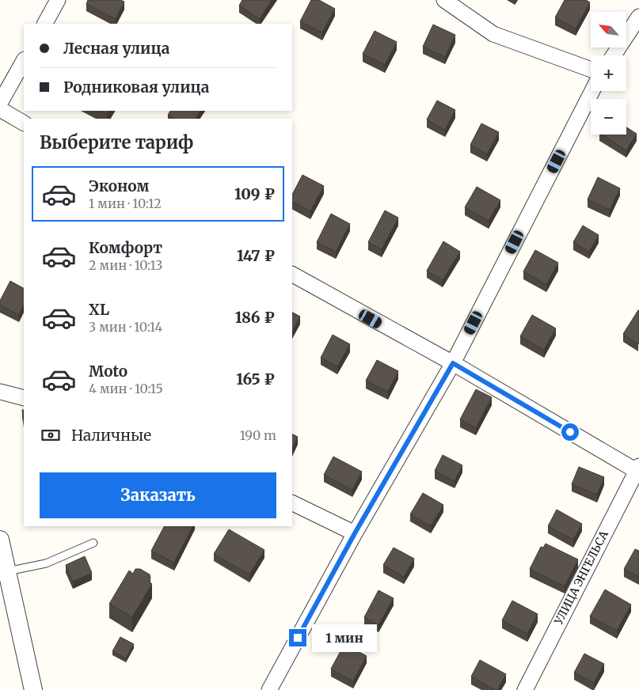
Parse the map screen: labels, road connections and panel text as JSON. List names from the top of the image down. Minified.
{"streets":{"street":["УЛИЦА ЭНГЕЛЬСА"]},"north":"top left","page":{"map_buttons":["+","−"],"banner":["Лесная улица","Родниковая улица"],"heading":"Выберите тариф","list":[{"name":"Эконом","note":"1 мин · 10:12","value":"109 ₽"},{"name":"Комфорт","note":"2 мин · 10:13","value":"147 ₽"},{"name":"XL","note":"3 мин · 10:14","value":"186 ₽"},{"name":"Moto","note":"4 мин · 10:15","value":"165 ₽"}],"pay":["Наличные","190 m"],"buttons":"Заказать","bubble":"1 мин"}}
